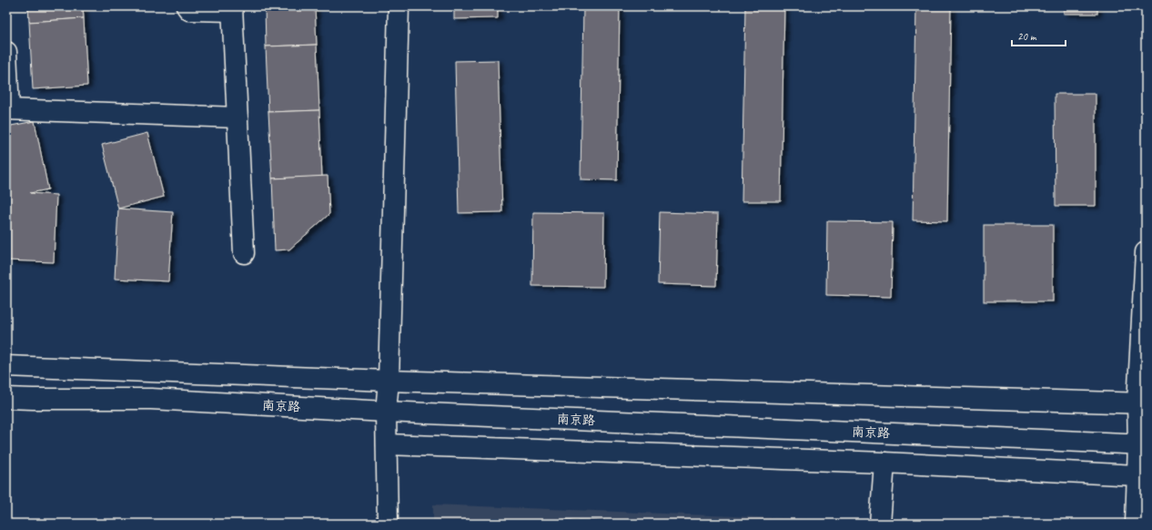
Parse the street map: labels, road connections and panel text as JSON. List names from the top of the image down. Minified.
{"streets":{"main road":["南京路"]},"scale_bar":"20 m"}
